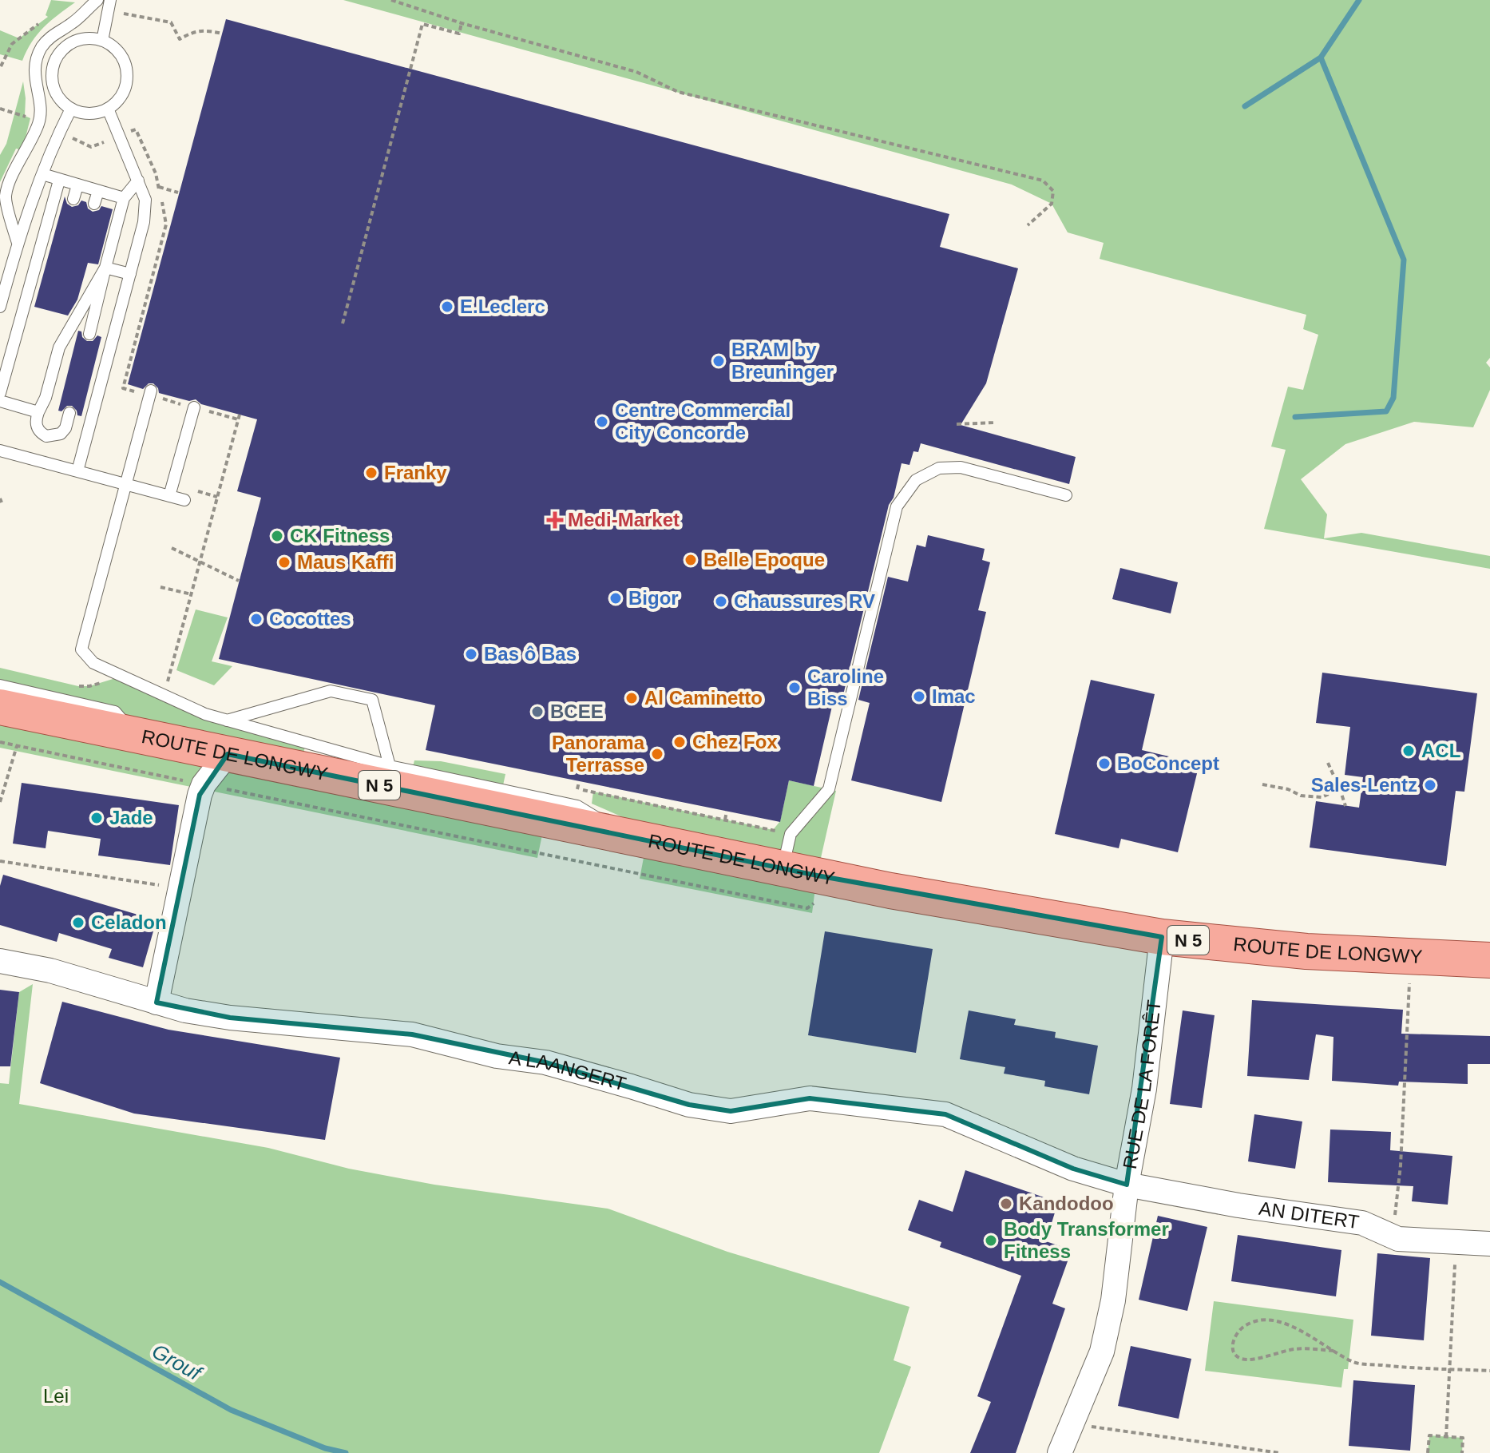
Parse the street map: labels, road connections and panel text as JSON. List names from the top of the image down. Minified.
{"streets":{"main road":["ROUTE DE LONGWY","N 5"],"street":["A LAANGERT","RUE DE LA FORÊT","AN DITERT"]},"crossings":[["ROUTE DE LONGWY","RUE DE LA FORÊT"],["A LAANGERT","RUE DE LA FORÊT"],["A LAANGERT","AN DITERT"],["RUE DE LA FORÊT","AN DITERT"]],"water":["Grouf"],"parks":["Lei"],"places":{"other":["E.Leclerc","BRAM by Breuninger","Centre Commercial City Concorde","Franky","CK Fitness","Belle Epoque","Maus Kaffi","Bigor","Chaussures RV","Cocottes","Bas ô Bas","Caroline Biss","Imac","Al Caminetto","BCEE","Chez Fox","ACL","Panorama Terrasse","BoConcept","Sales-Lentz","Jade","Celadon","Kandodoo","Body Transformer Fitness"],"health":["Medi-Market"]}}
